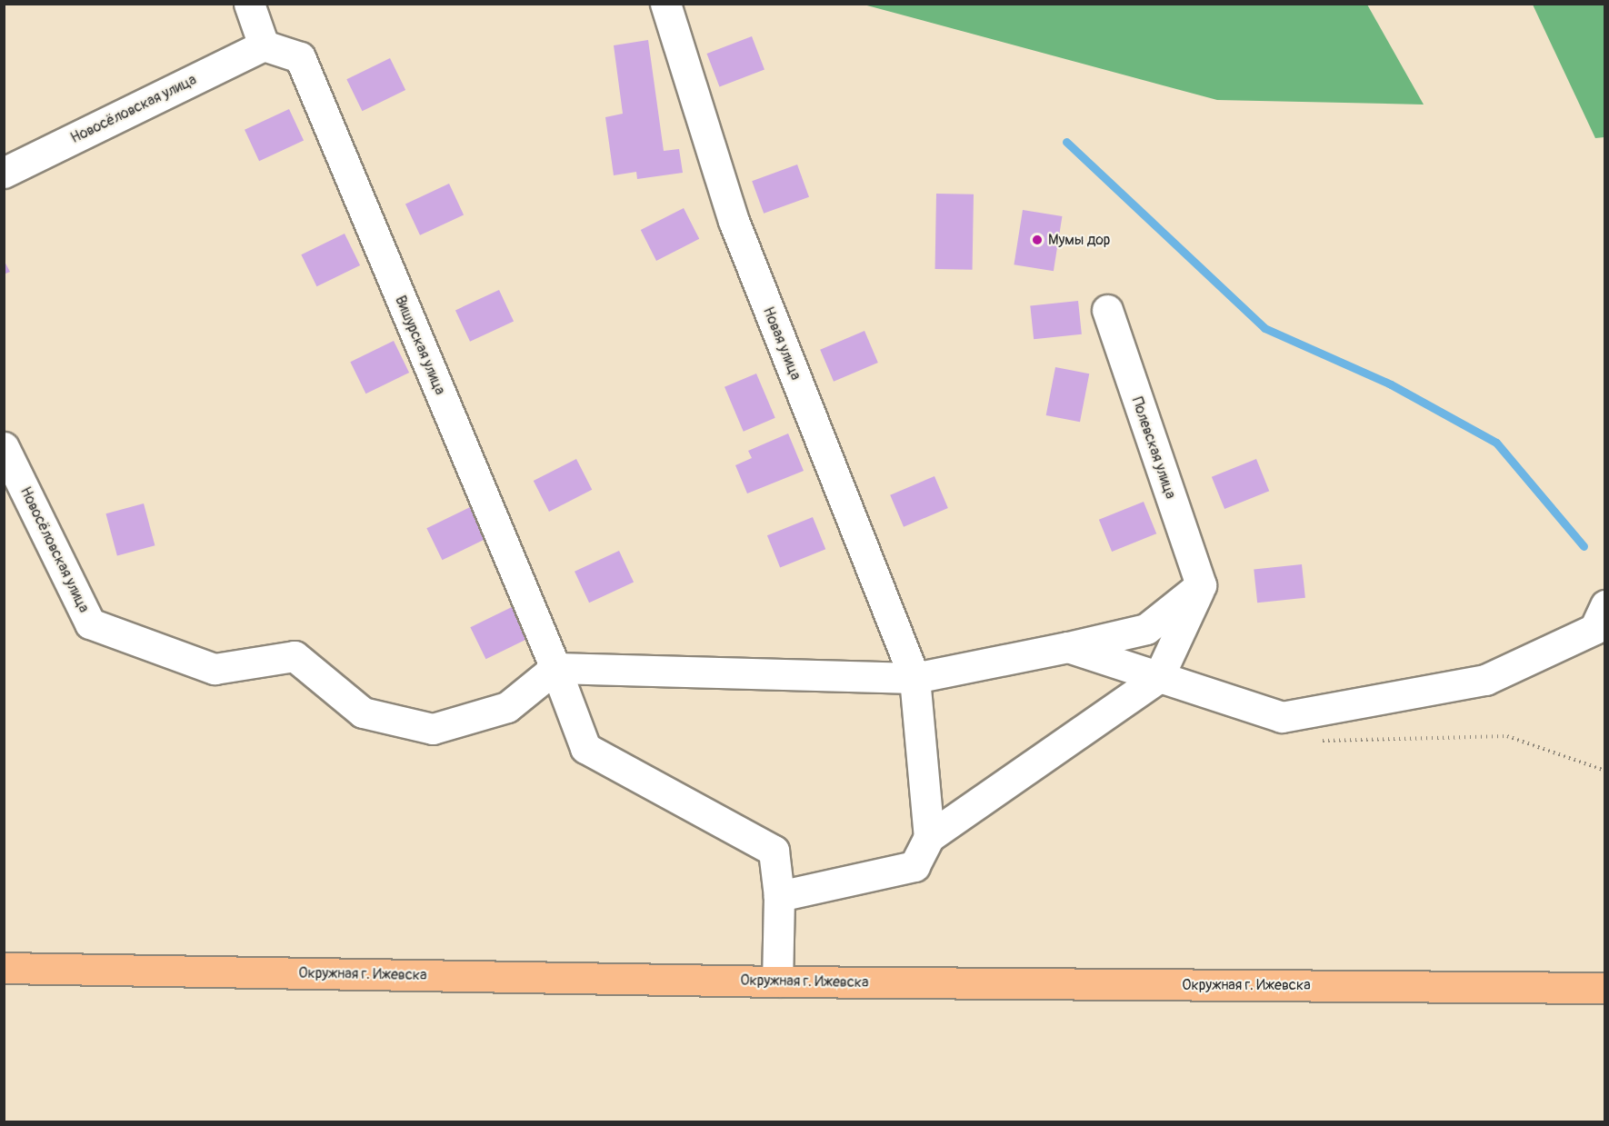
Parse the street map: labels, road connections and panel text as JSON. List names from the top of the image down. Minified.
{"streets":{"main road":["Окружная г. Ижевска"],"street":["Новосёловская улица","Новая улица","Вишурская улица","Полевская улица"]},"crossings":[["Новосёловская улица","Вишурская улица"]],"places":["Мумы дор"]}
